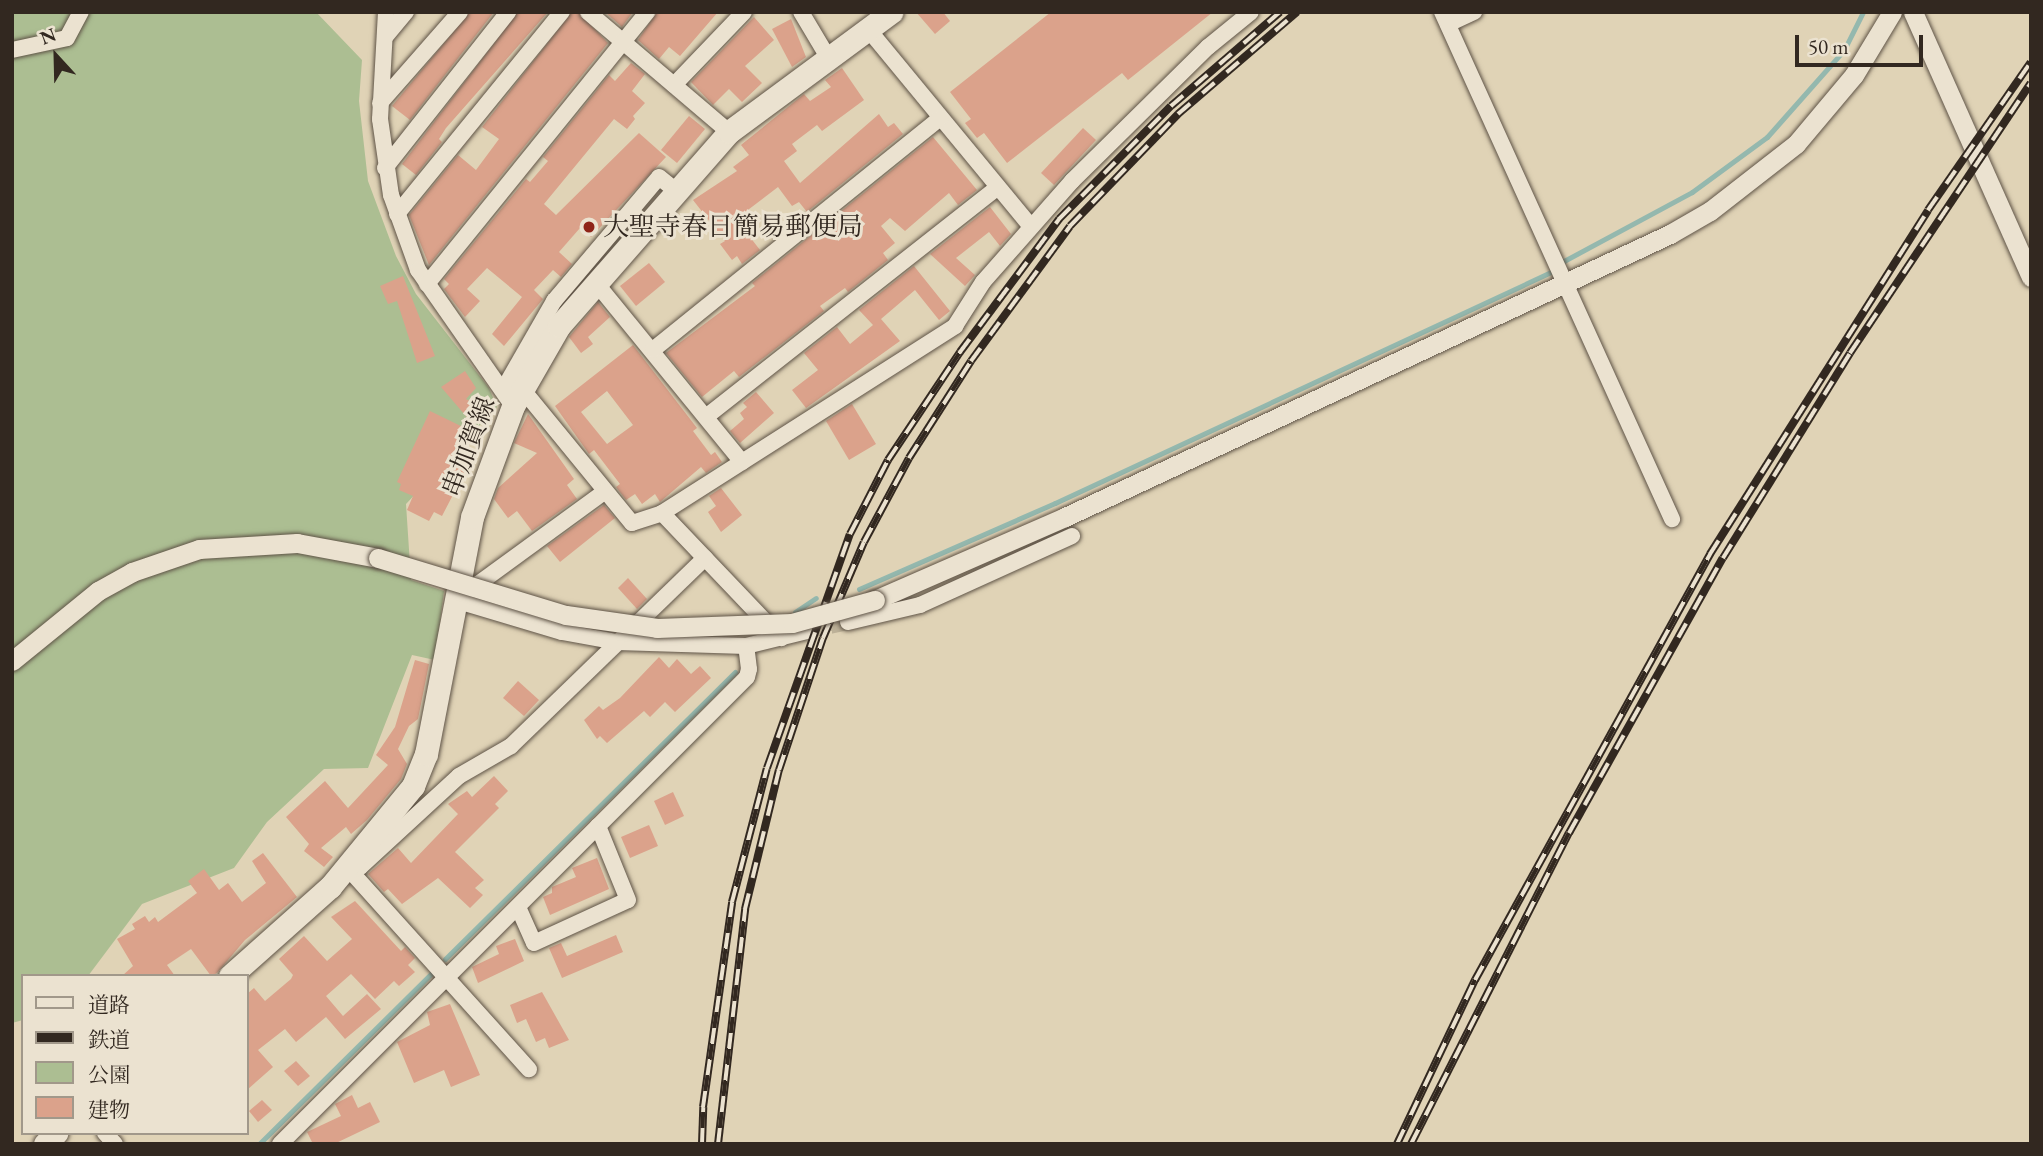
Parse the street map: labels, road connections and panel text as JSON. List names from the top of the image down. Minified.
{"streets":{"main road":["串加賀線"]},"places":["大聖寺春日簡易郵便局"],"legend":["道路","鉄道","公園","建物"],"scale_bar":"50 m","north":"top"}
